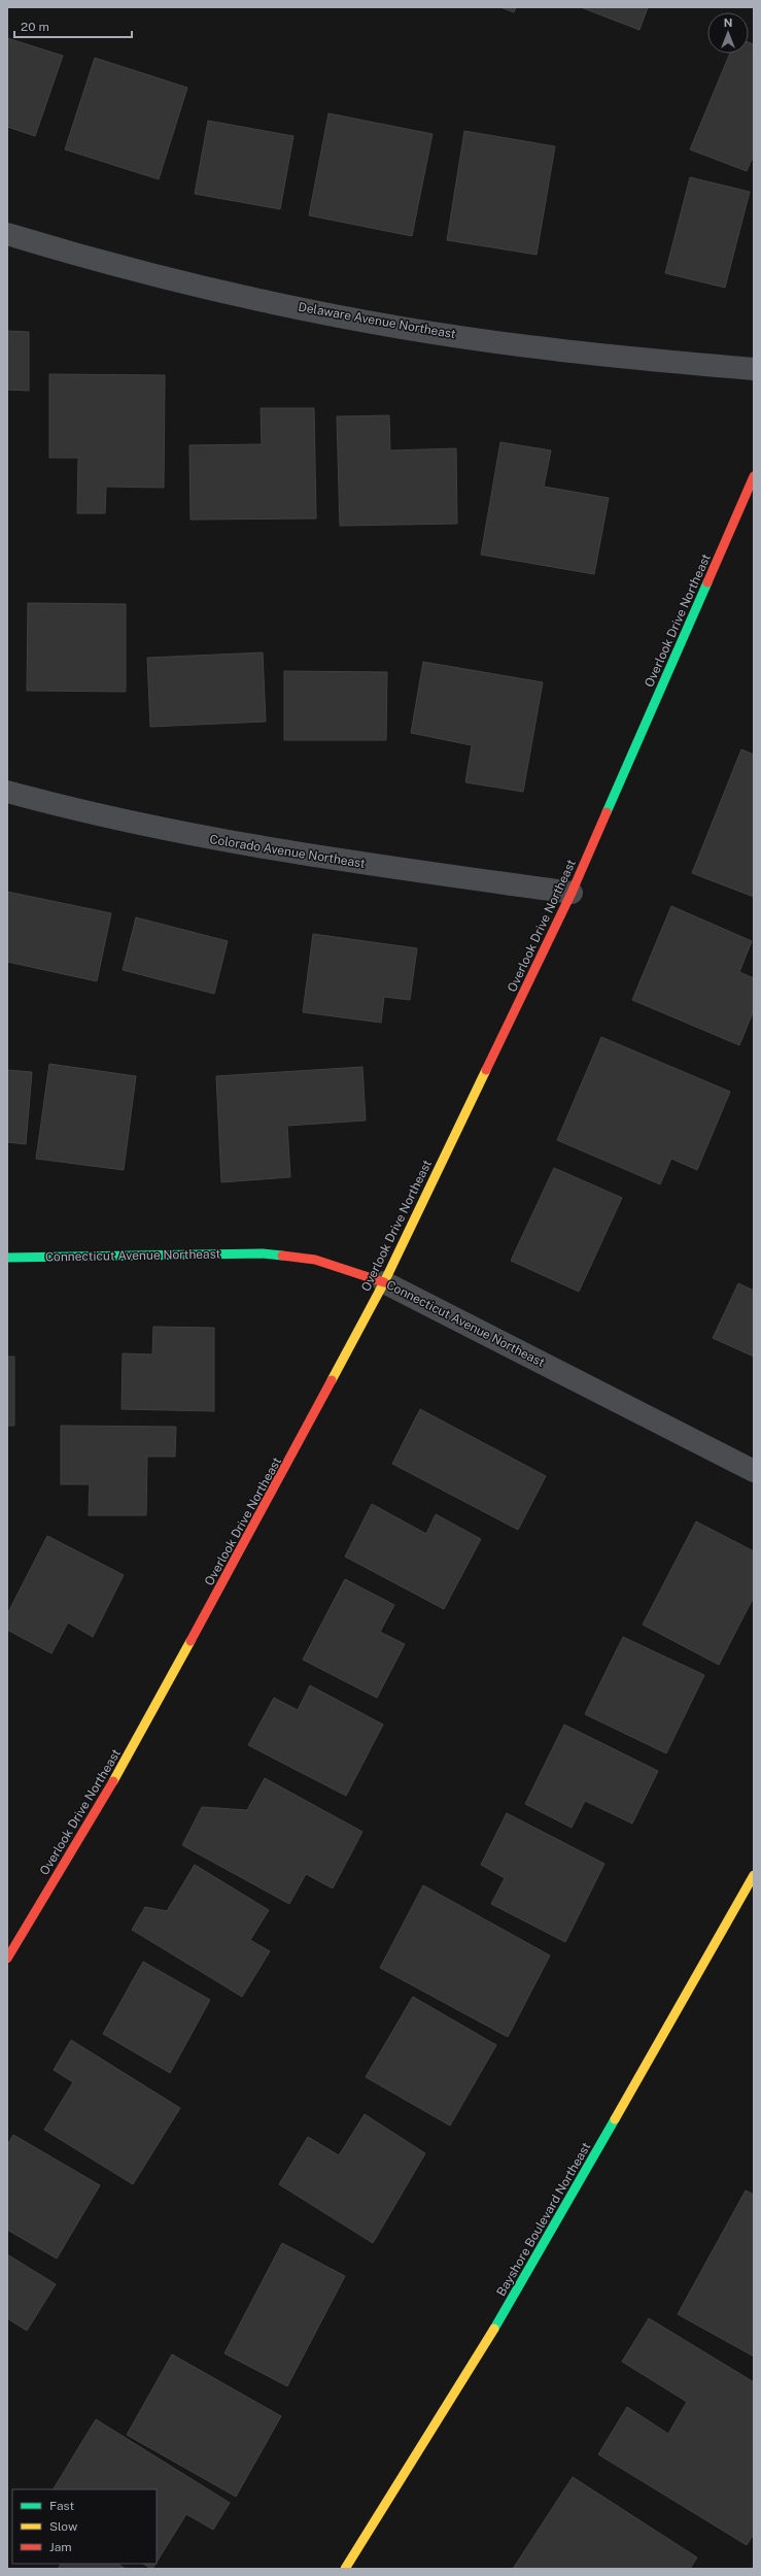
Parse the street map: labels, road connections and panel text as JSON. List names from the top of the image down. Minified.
{"streets":{"street":["Delaware Avenue Northeast","Overlook Drive Northeast","Colorado Avenue Northeast","Connecticut Avenue Northeast","Bayshore Boulevard Northeast"]},"crossings":[["Overlook Drive Northeast","Colorado Avenue Northeast"],["Overlook Drive Northeast","Connecticut Avenue Northeast"]],"legend":["Fast","Slow","Jam"],"scale_bar":"20 m","north":"top"}
